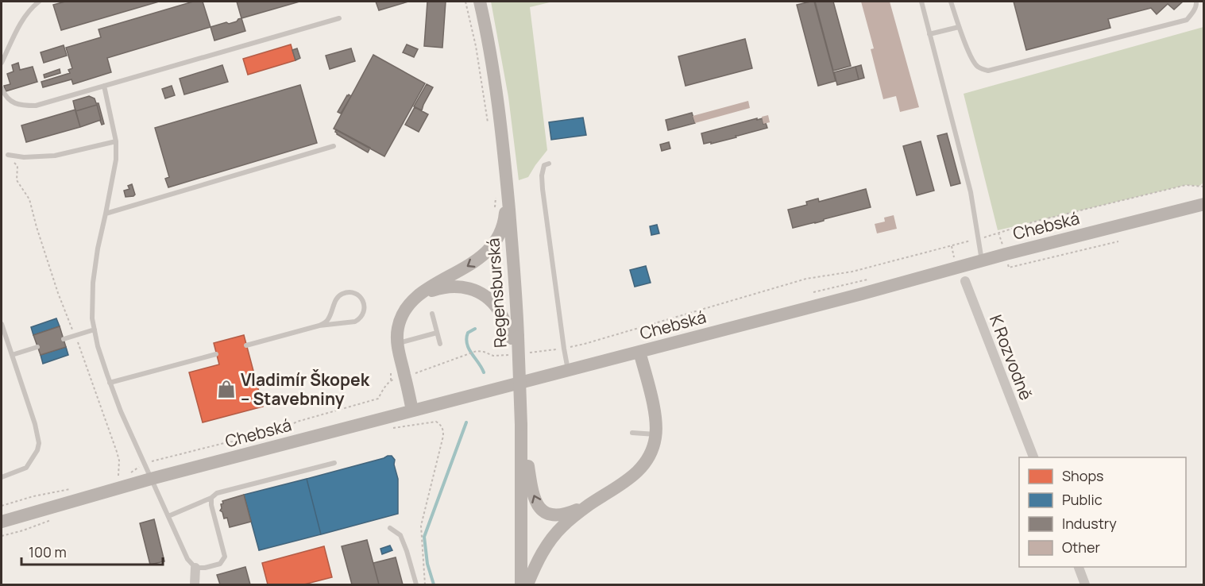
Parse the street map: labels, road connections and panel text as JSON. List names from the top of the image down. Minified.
{"streets":{"main road":["Chebská","Regensburská"],"street":["K Rozvodně"]},"crossings":[["Chebská","K Rozvodně"]],"places":{"shop":["Vladimír Škopek – Stavebniny"]},"legend":["Shops","Public","Industry","Other"],"scale_bar":"100 m"}
